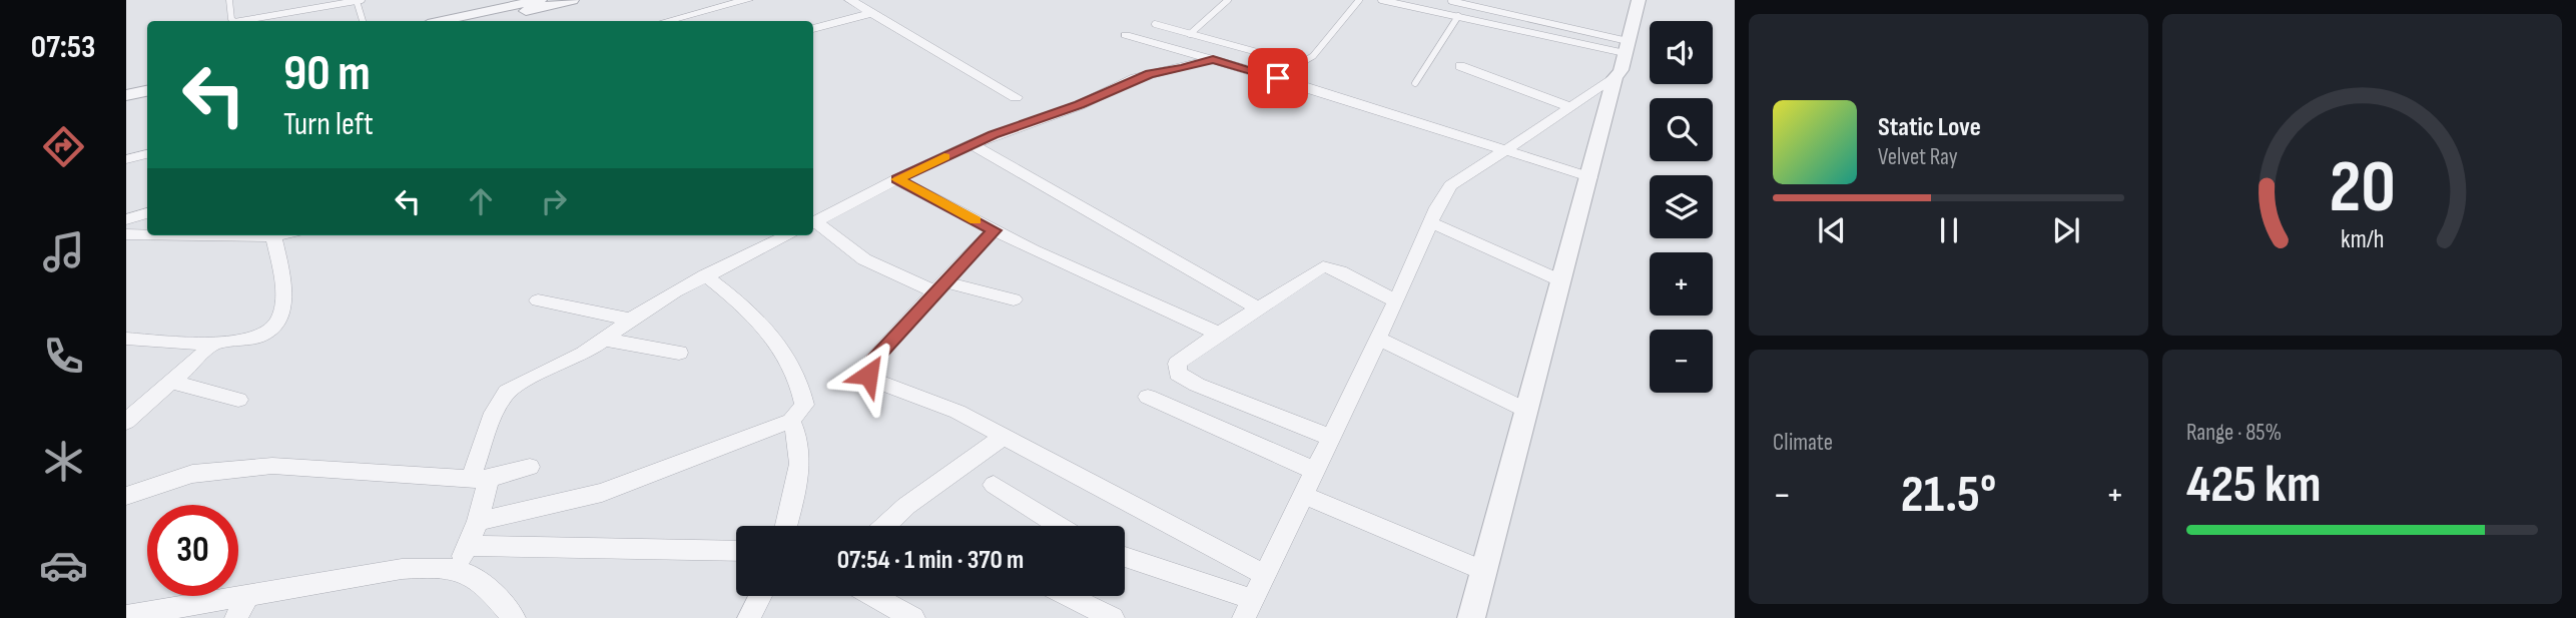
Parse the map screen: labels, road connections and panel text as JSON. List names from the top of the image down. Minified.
{"page":{"tabs":"07:53","map_buttons":["+","−"],"turn":["90 m","Turn left"],"song":["Static Love","Velvet Ray"],"tile":["Climate",["Range · 85%","425 km"]],"heat":["−","21.5°","+"],"limit":"30","trip":"07:54 · 1 min · 370 m","gauge":["20","km/h"]}}
